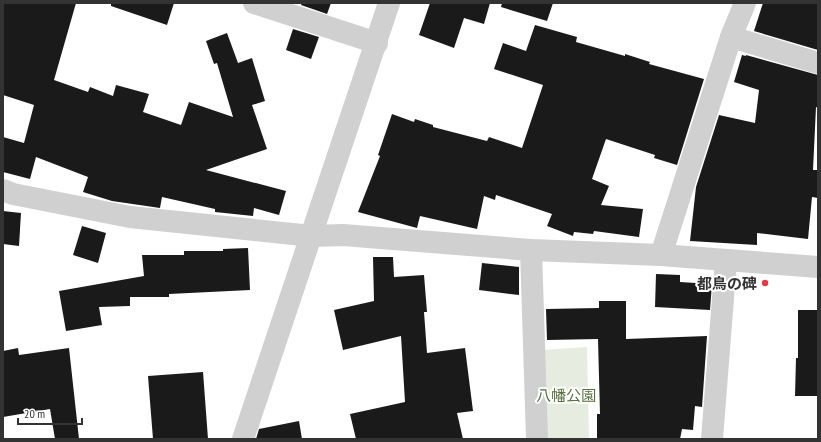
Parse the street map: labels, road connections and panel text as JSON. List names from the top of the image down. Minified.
{"parks":["八幡公園"],"places":["都鳥の碑"],"scale_bar":"20 m"}
